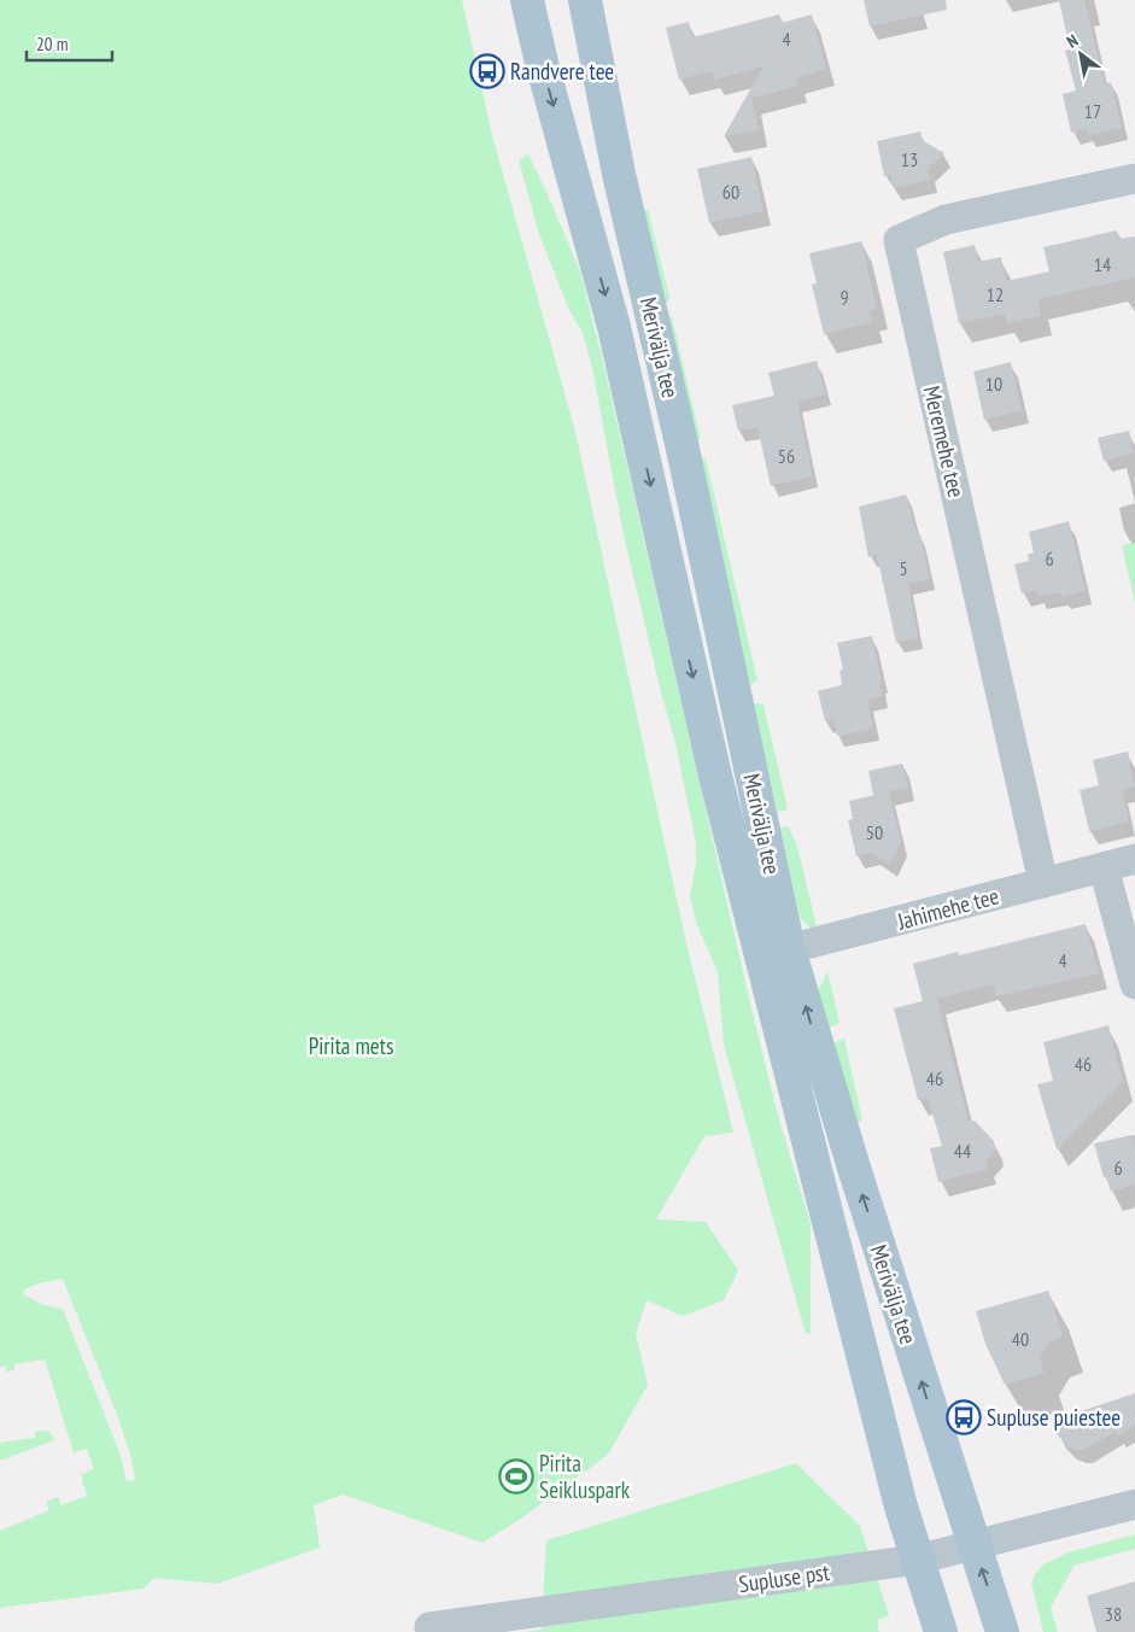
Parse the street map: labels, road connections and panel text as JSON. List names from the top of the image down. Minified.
{"streets":{"main road":["Merivälja tee"],"street":["Meremehe tee","Jahimehe tee","Supluse pst"]},"crossings":[["Merivälja tee","Jahimehe tee"],["Merivälja tee","Supluse pst"],["Meremehe tee","Jahimehe tee"]],"parks":["Pirita mets"],"places":{"bus stop":["Randvere tee","Supluse puiestee"],"sports":["Pirita Seikluspark"]},"house_numbers":["4","17","13","60","14","12","9","10","56","6","5","50","4","46","46","44","6","40","38"],"scale_bar":"20 m","north":"top left"}
